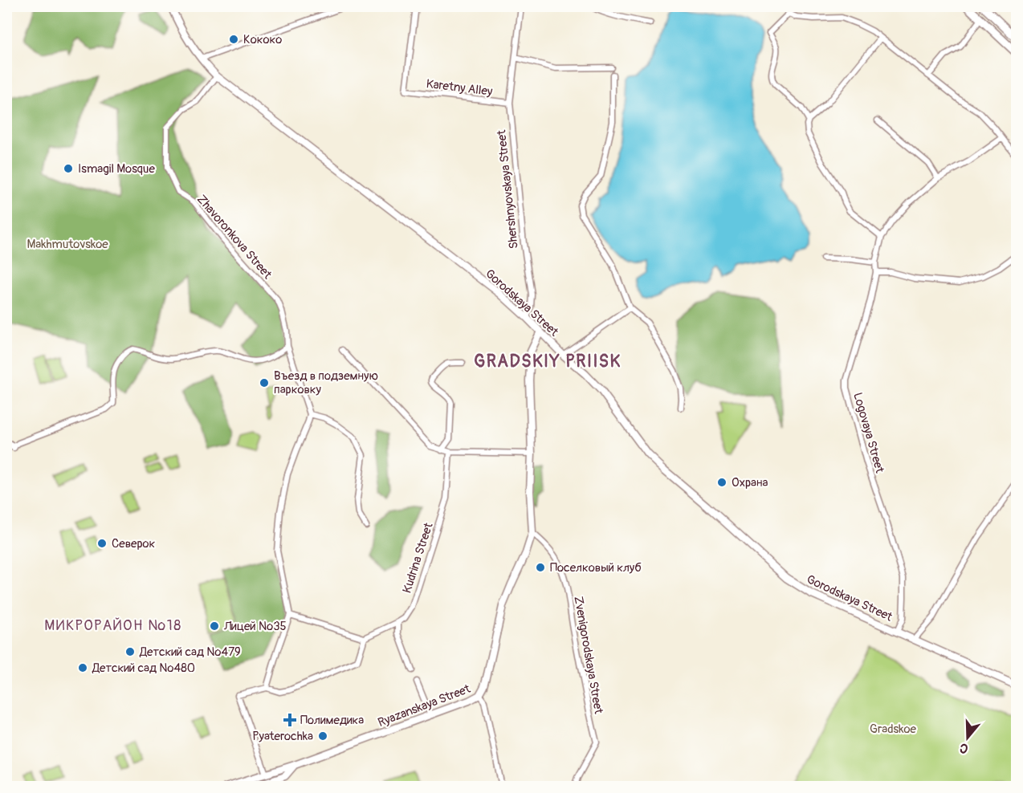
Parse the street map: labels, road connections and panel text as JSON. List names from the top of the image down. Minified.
{"streets":{"street":["Karetny Alley","Shershnyovskaya Street","Zhavoronkova Street","Gorodskaya Street","Logovaya Street","Kudrina Street","Zvenigorodskaya Street","Ryazanskaya Street"]},"crossings":[["Karetny Alley","Shershnyovskaya Street"],["Shershnyovskaya Street","Gorodskaya Street"],["Zhavoronkova Street","Gorodskaya Street"],["Gorodskaya Street","Logovaya Street"]],"districts":["GRADSKIY PRIISK","МИКРОРАЙОН №18"],"parks":["Makhmutovskoe","Gradskoe"],"places":{"other":["Кококо","Ismagil Mosque","Въезд в подземную парковку","Охрана","Северок","Поселковый клуб","Лицей №35","Детский сад №479","Детский сад №480","Pyaterochka"],"health":["Полимедика"]},"north":"bottom"}
